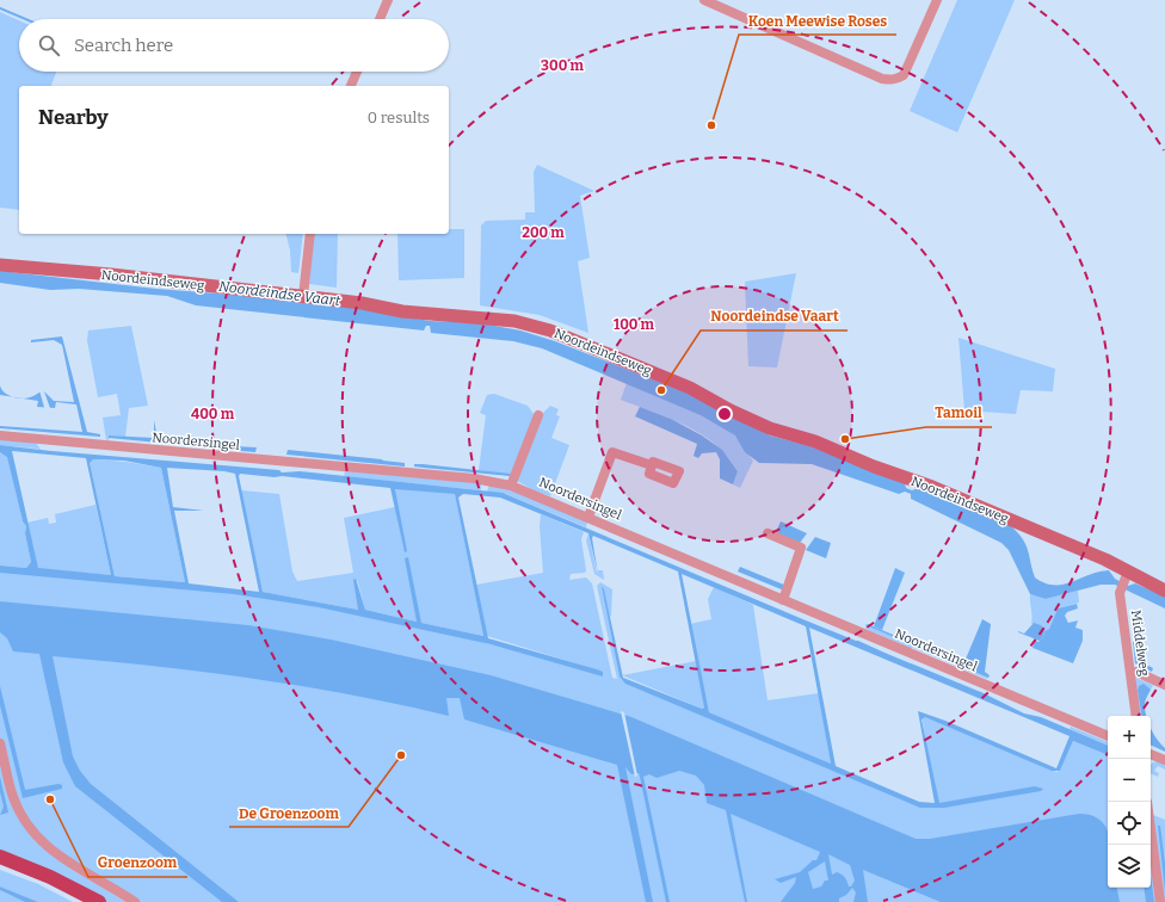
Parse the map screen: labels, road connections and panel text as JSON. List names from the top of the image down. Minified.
{"streets":{"street":["Noordeindseweg","Noordersingel","Middelweg"]},"crossings":[["Noordeindseweg","Middelweg"]],"water":["Noordeindse Vaart"],"places":["Koen Meewise Roses","Noordeindse Vaart","Tamoil","De Groenzoom","Groenzoom"],"page":{"search":"Search here","heading":["Nearby","0 results"],"map_buttons":["+","−"]},"rings":["300 m","200 m","100 m","400 m"]}
